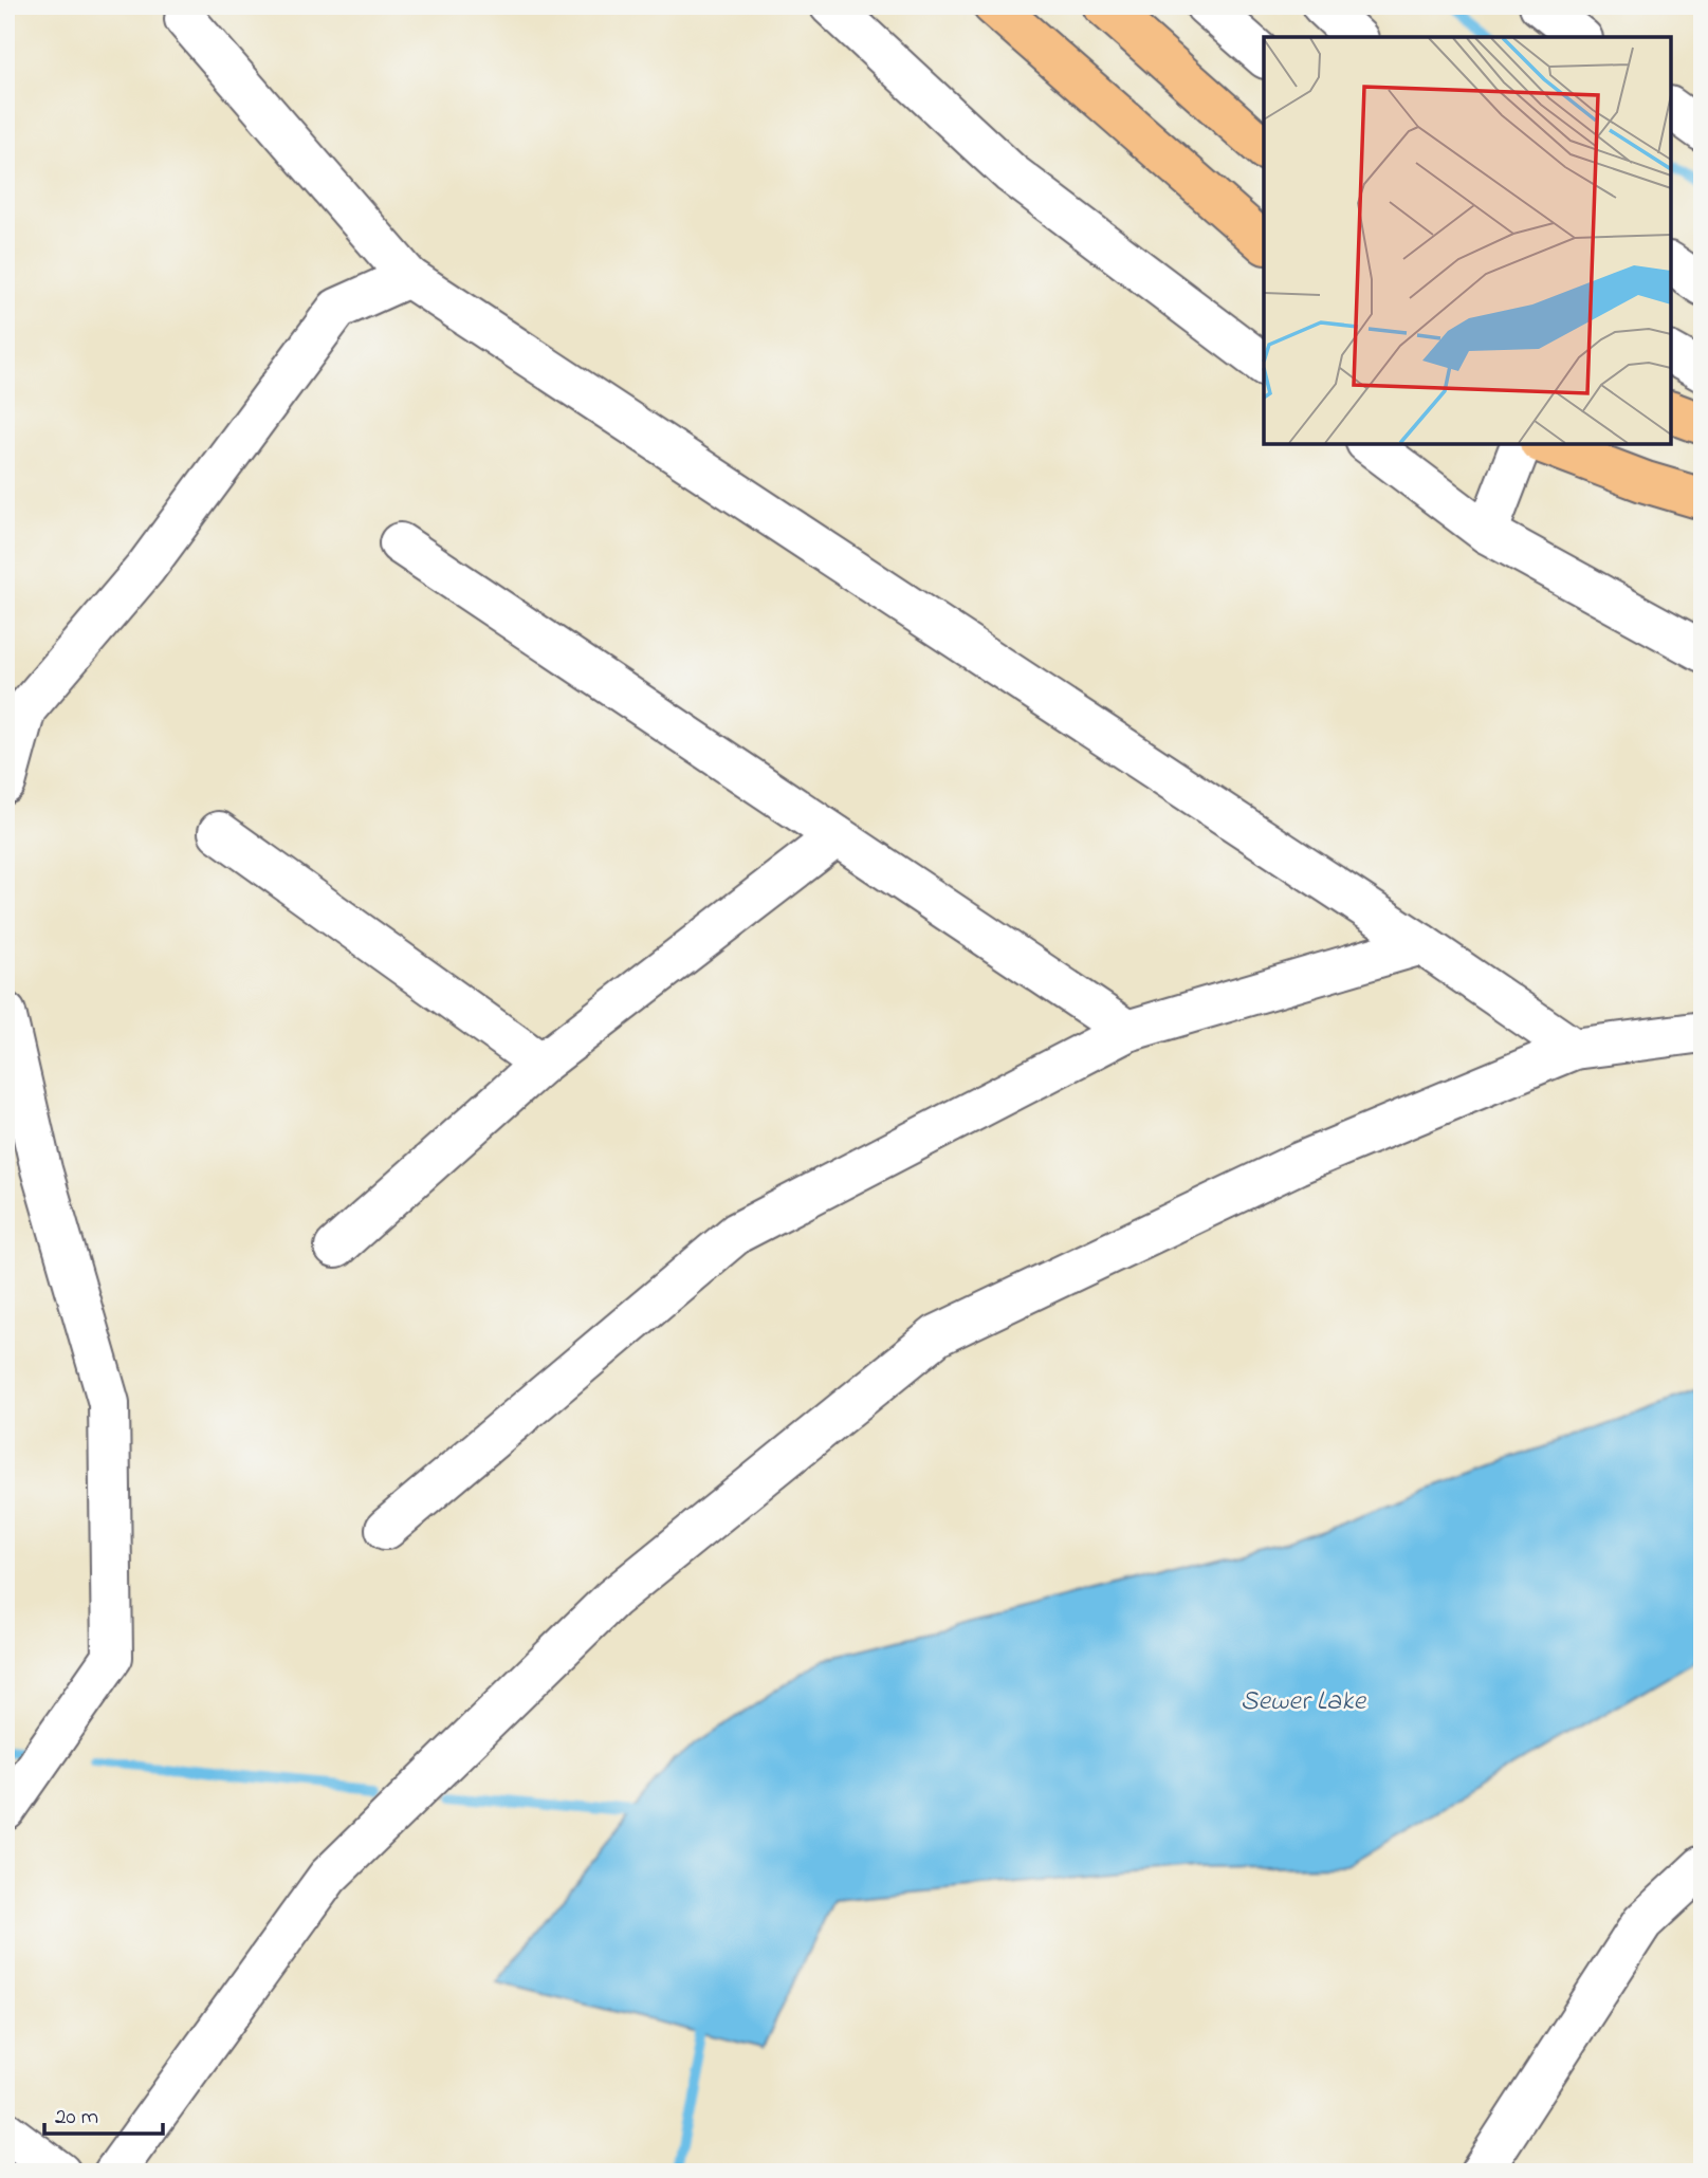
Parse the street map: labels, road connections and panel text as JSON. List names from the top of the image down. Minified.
{"water":["Sewer Lake"],"scale_bar":"20 m"}
